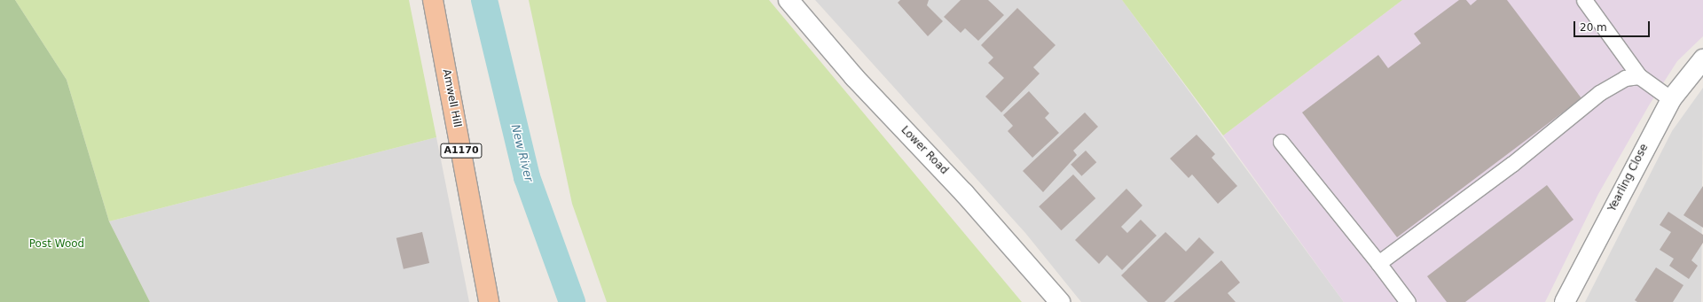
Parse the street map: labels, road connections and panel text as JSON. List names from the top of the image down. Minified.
{"streets":{"main road":["Amwell Hill","A1170"],"street":["Lower Road","Yearling Close"]},"water":["New River"],"parks":["Post Wood"],"scale_bar":"20 m"}
